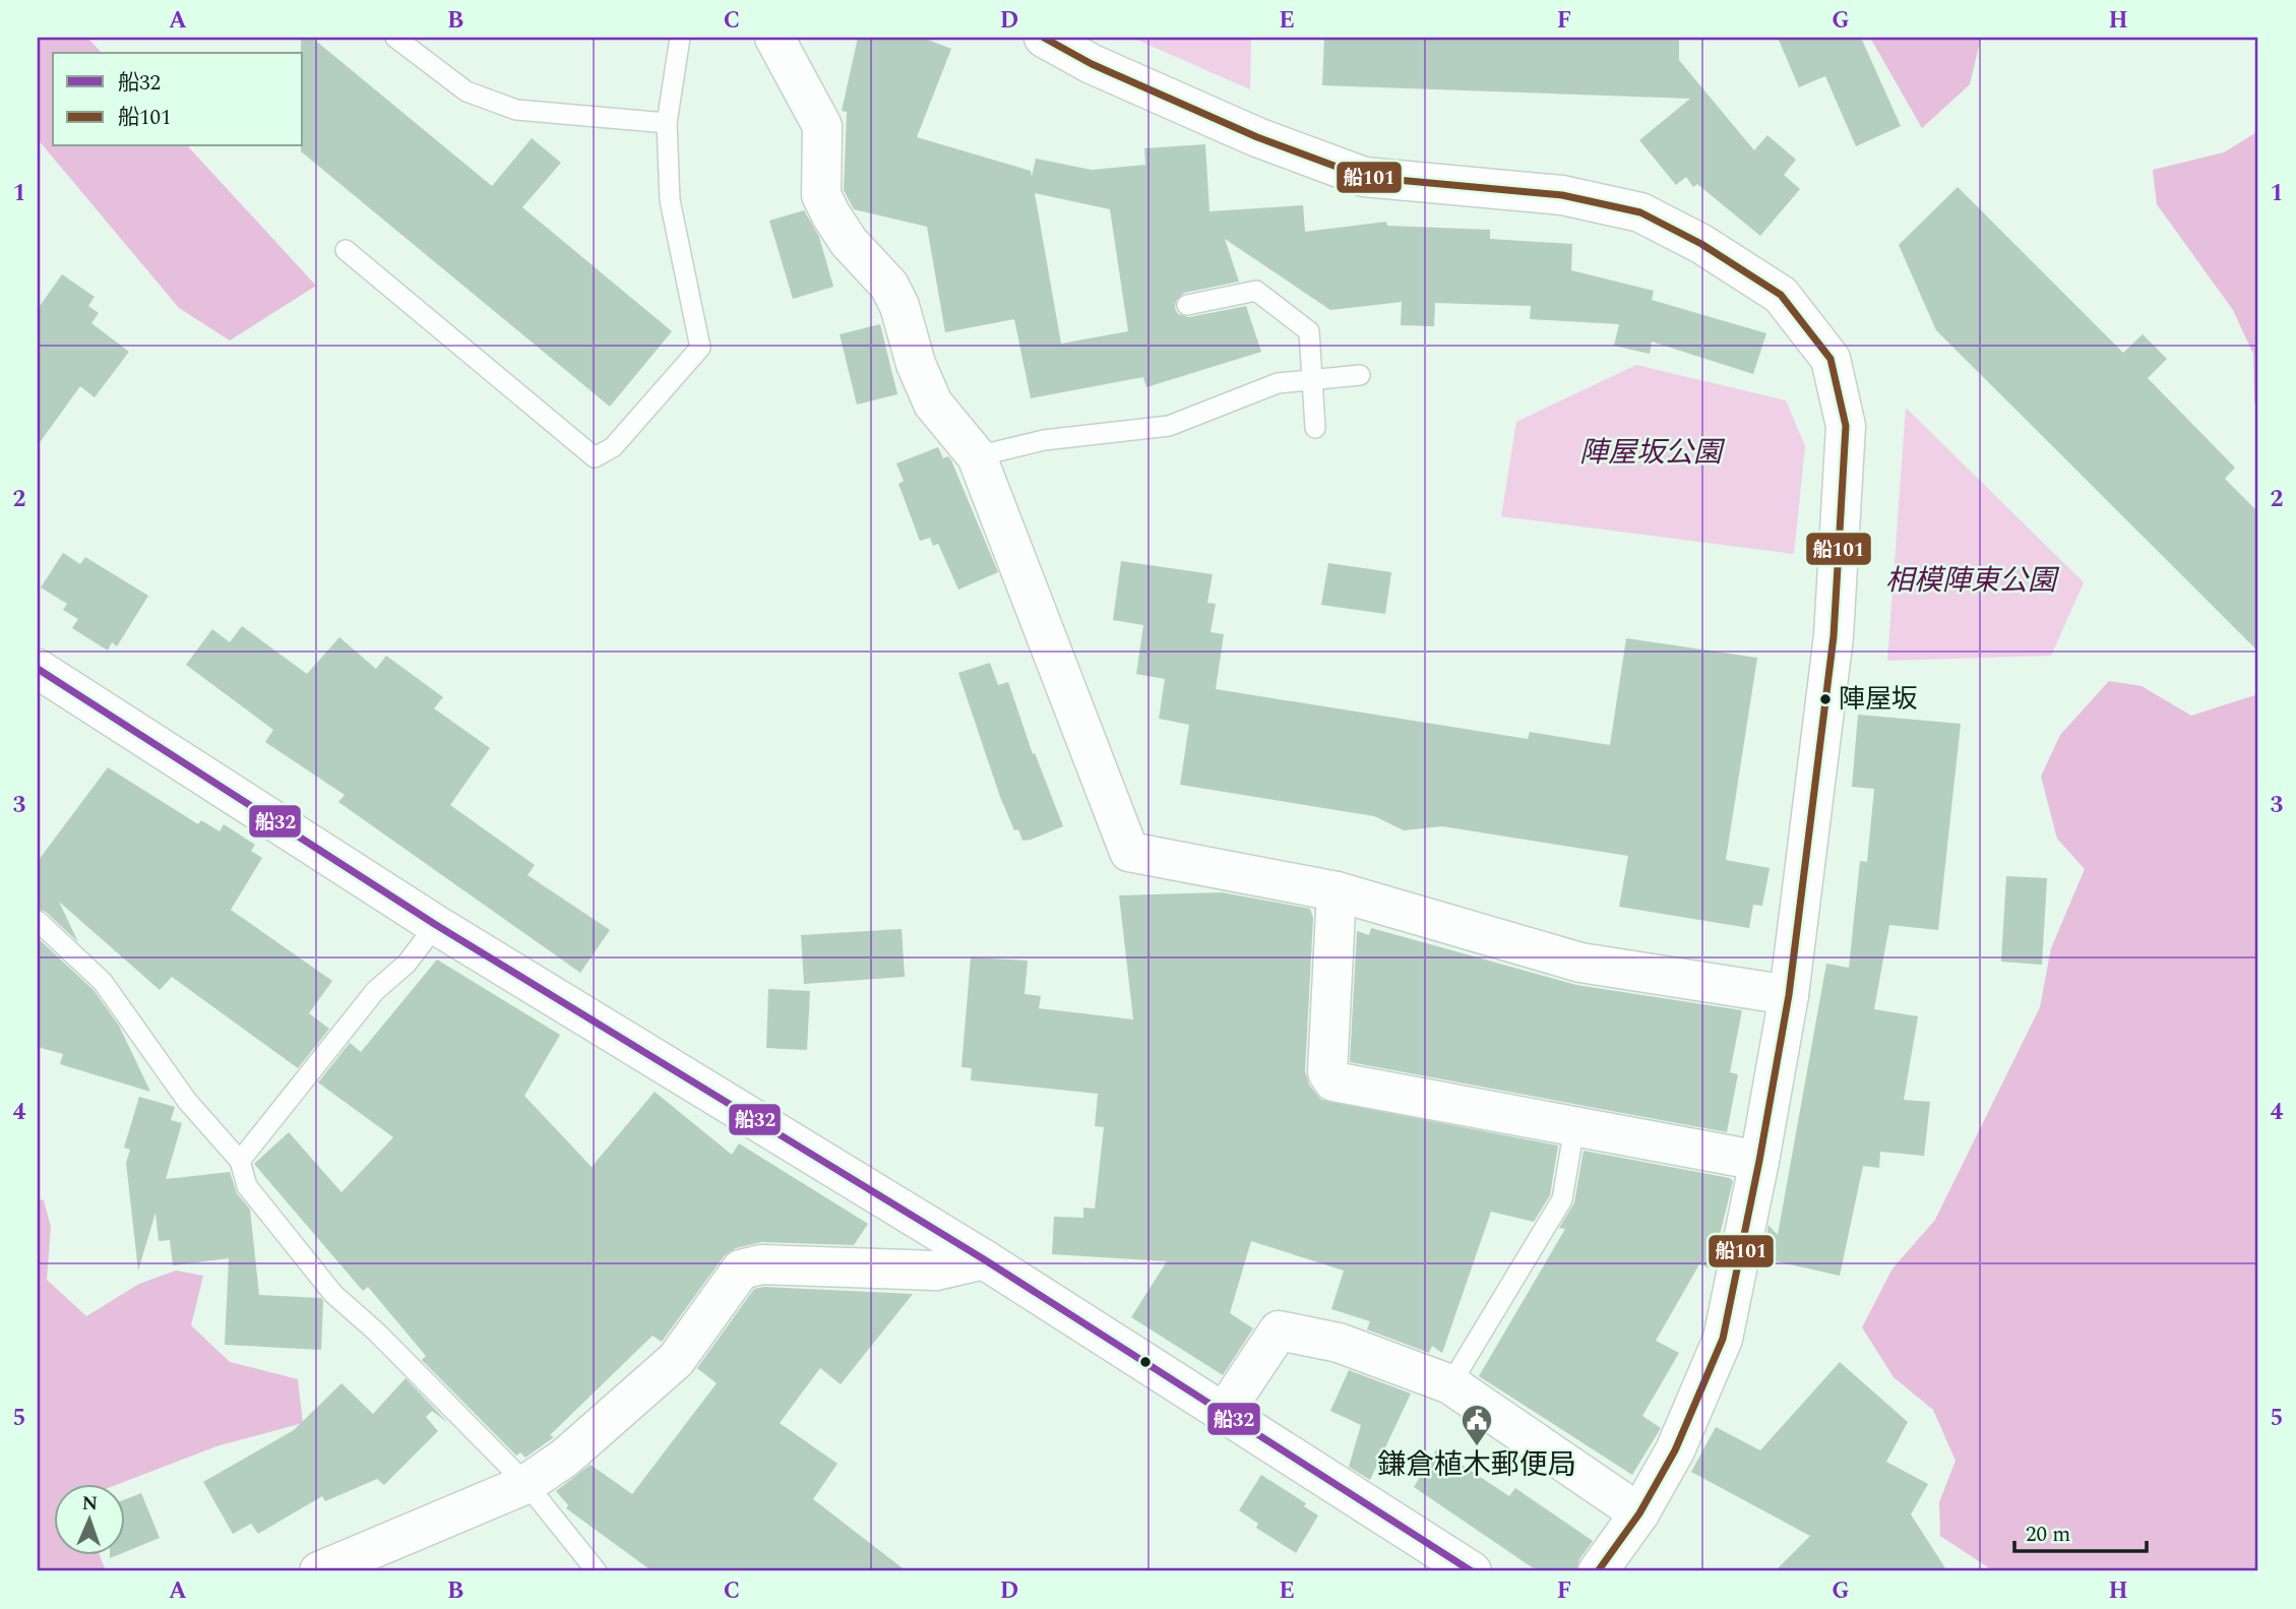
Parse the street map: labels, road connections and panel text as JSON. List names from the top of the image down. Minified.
{"parks":["陣屋坂公園","相模陣東公園"],"places":{"other":["陣屋坂"],"public building":["鎌倉植木郵便局"]},"lines":["transit line 船101","transit line 船32"],"legend":["船32","船101"],"scale_bar":"20 m","north":"top","grid":{"columns":["A","B","C","D","E","F","G","H"],"rows":["1","2","3","4","5"]}}
